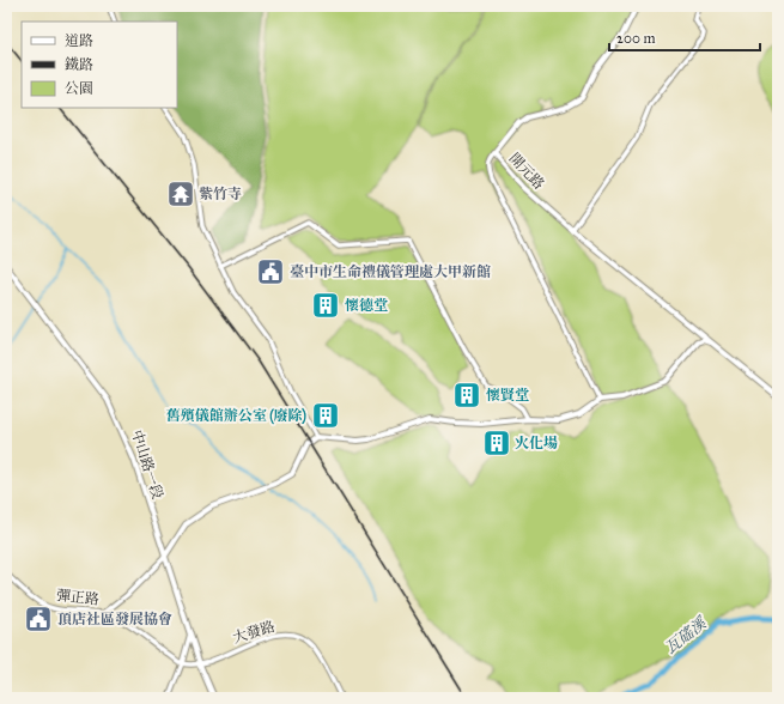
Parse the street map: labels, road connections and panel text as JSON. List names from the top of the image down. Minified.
{"streets":{"street":["開元路","中山路一段","彈正路","大發路"]},"crossings":[["中山路一段","大發路"]],"water":["瓦磘溪"],"places":{"temple":["紫竹寺"],"public building":["臺中市生命禮儀管理處大甲新館","頂店社區發展協會"],"building":["懷德堂","懷賢堂","舊殯儀館辦公室 (廢除)","火化場"]},"legend":["道路","鐵路","公園"],"scale_bar":"200 m"}
